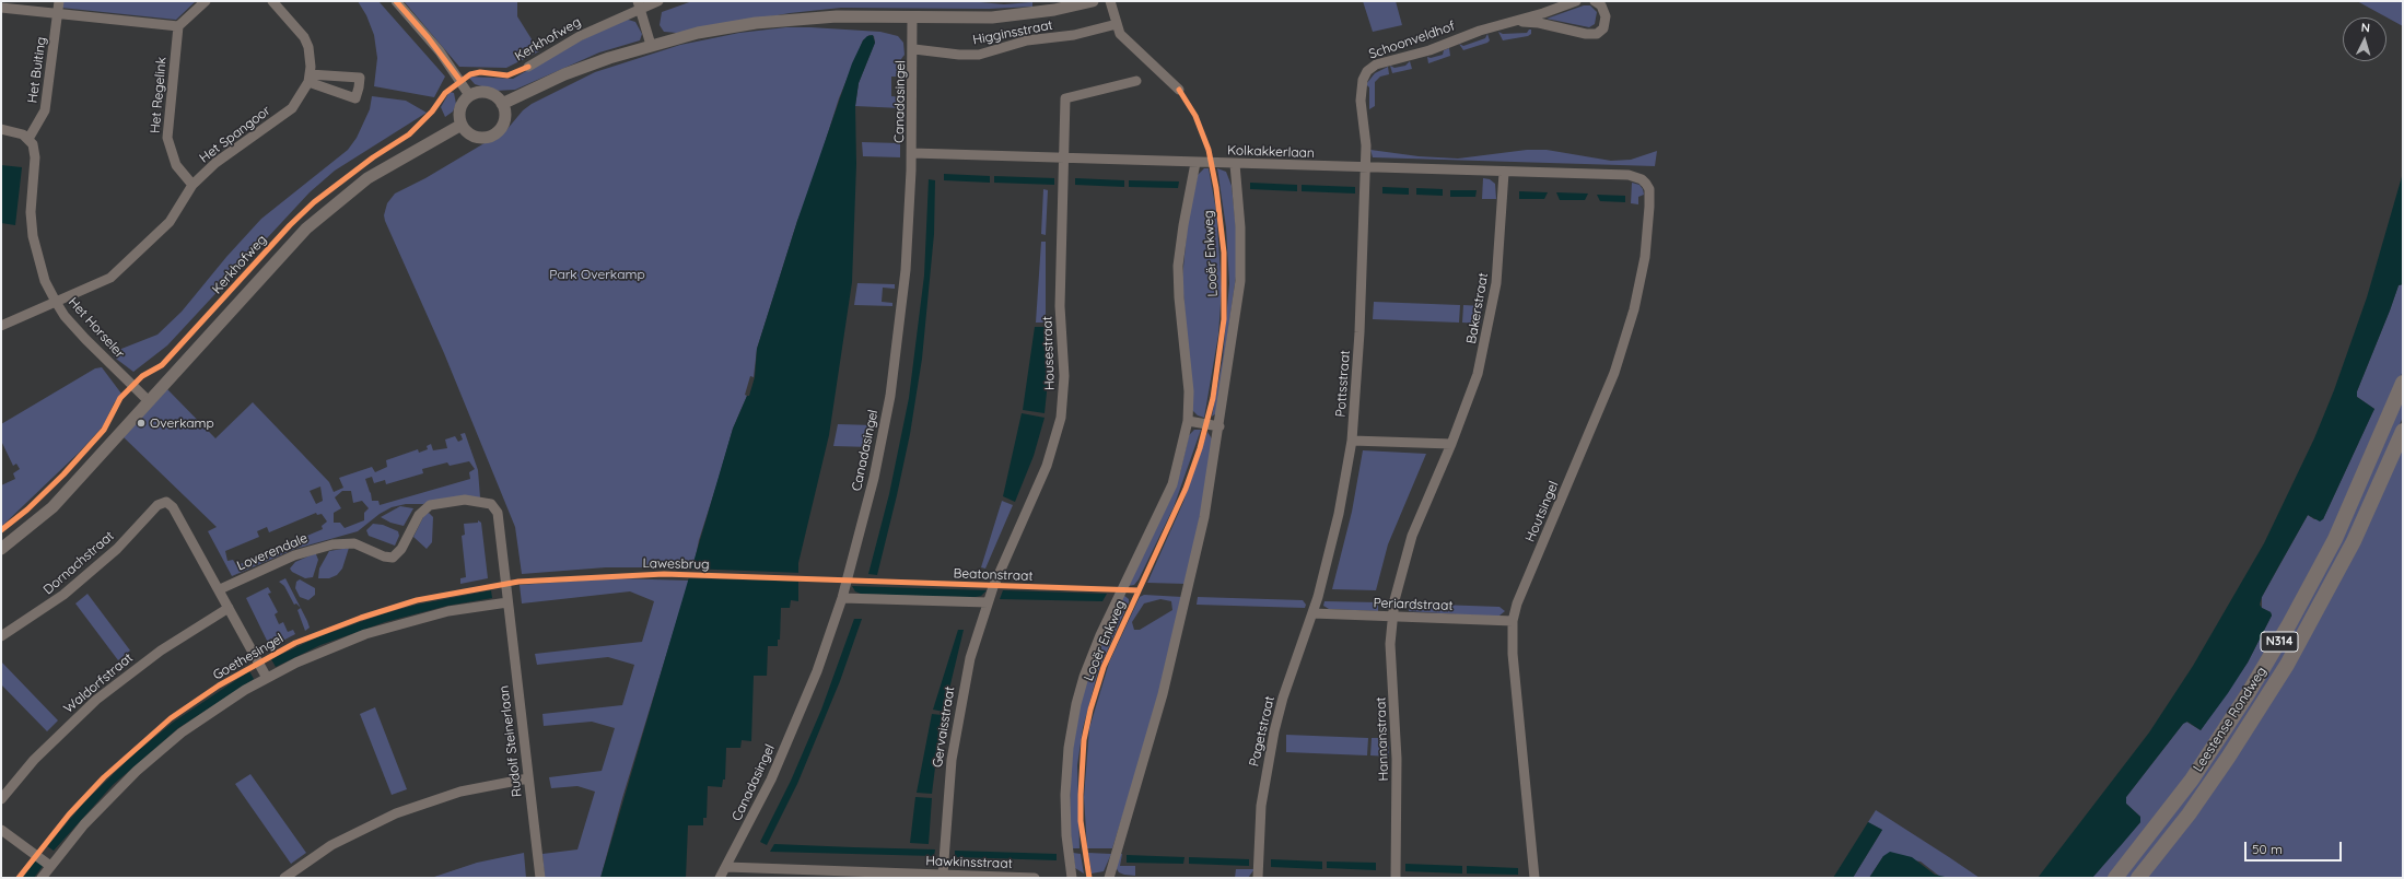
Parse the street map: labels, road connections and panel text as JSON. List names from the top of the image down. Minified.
{"streets":{"main road":["N314","Leestense Rondweg"],"street":["Higginsstraat","Kerkhofweg","Schoonveldhof","Het Buiting","Het Regelink","Canadasingel","Het Spangoor","Kolkakkerlaan","Looër Enkweg","Bakerstraat","Het Horseler","Housestraat","Pottsstraat","Houtsingel","Loverendale","Dornachstraat","Beatonstraat","Periardstraat","Goethesingel","Waldorfstraat","Gervaisstraat","Pagetstraat","Hannanstraat","Rudolf Steinerlaan","Hawkinsstraat"],"cycle path":["Lawesbrug"]},"crossings":[["Higginsstraat","Canadasingel"],["Kerkhofweg","Het Horseler"],["Schoonveldhof","Kolkakkerlaan"],["Schoonveldhof","Pottsstraat"],["Het Buiting","Het Horseler"],["Het Regelink","Het Spangoor"],["Canadasingel","Kolkakkerlaan"],["Canadasingel","Beatonstraat"],["Canadasingel","Hawkinsstraat"],["Het Spangoor","Het Horseler"],["Kolkakkerlaan","Looër Enkweg"],["Kolkakkerlaan","Bakerstraat"],["Kolkakkerlaan","Housestraat"],["Kolkakkerlaan","Pottsstraat"],["Kolkakkerlaan","Houtsingel"],["Bakerstraat","Hannanstraat"],["Housestraat","Gervaisstraat"],["Pottsstraat","Pagetstraat"],["Houtsingel","Periardstraat"],["Loverendale","Dornachstraat"],["Loverendale","Goethesingel"],["Loverendale","Rudolf Steinerlaan"],["Beatonstraat","Gervaisstraat"],["Periardstraat","Pagetstraat"],["Periardstraat","Hannanstraat"],["Goethesingel","Rudolf Steinerlaan"],["Gervaisstraat","Hawkinsstraat"]],"parks":["Park Overkamp"],"places":["Overkamp"],"scale_bar":"50 m","north":"top"}
